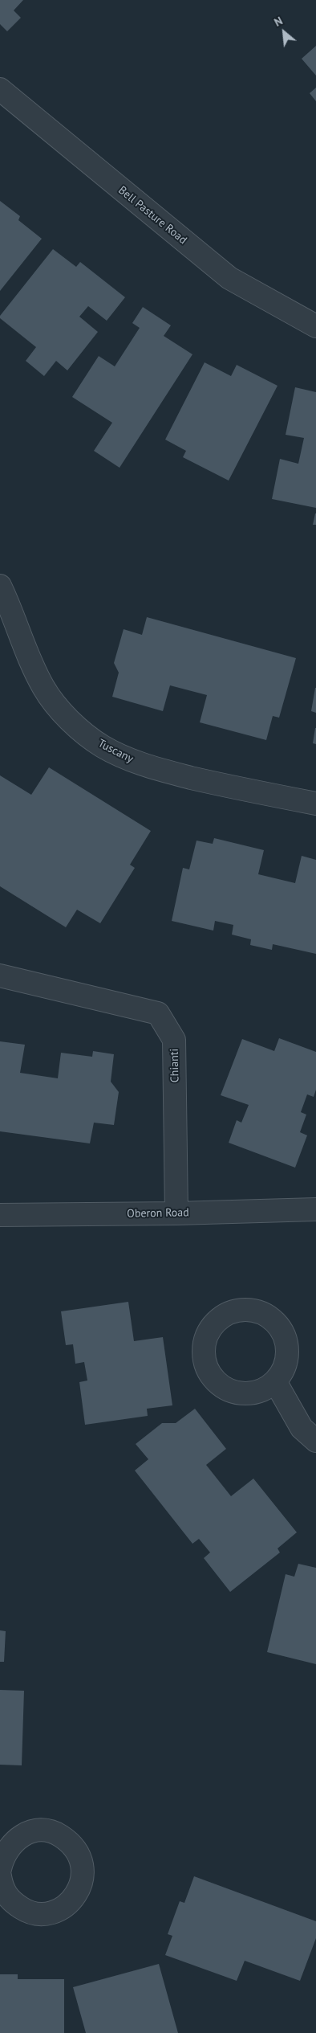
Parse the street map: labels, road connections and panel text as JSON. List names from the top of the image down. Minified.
{"streets":{"street":["Bell Pasture Road","Tuscany","Chianti","Oberon Road"]},"crossings":[["Chianti","Oberon Road"]],"north":"top left"}
